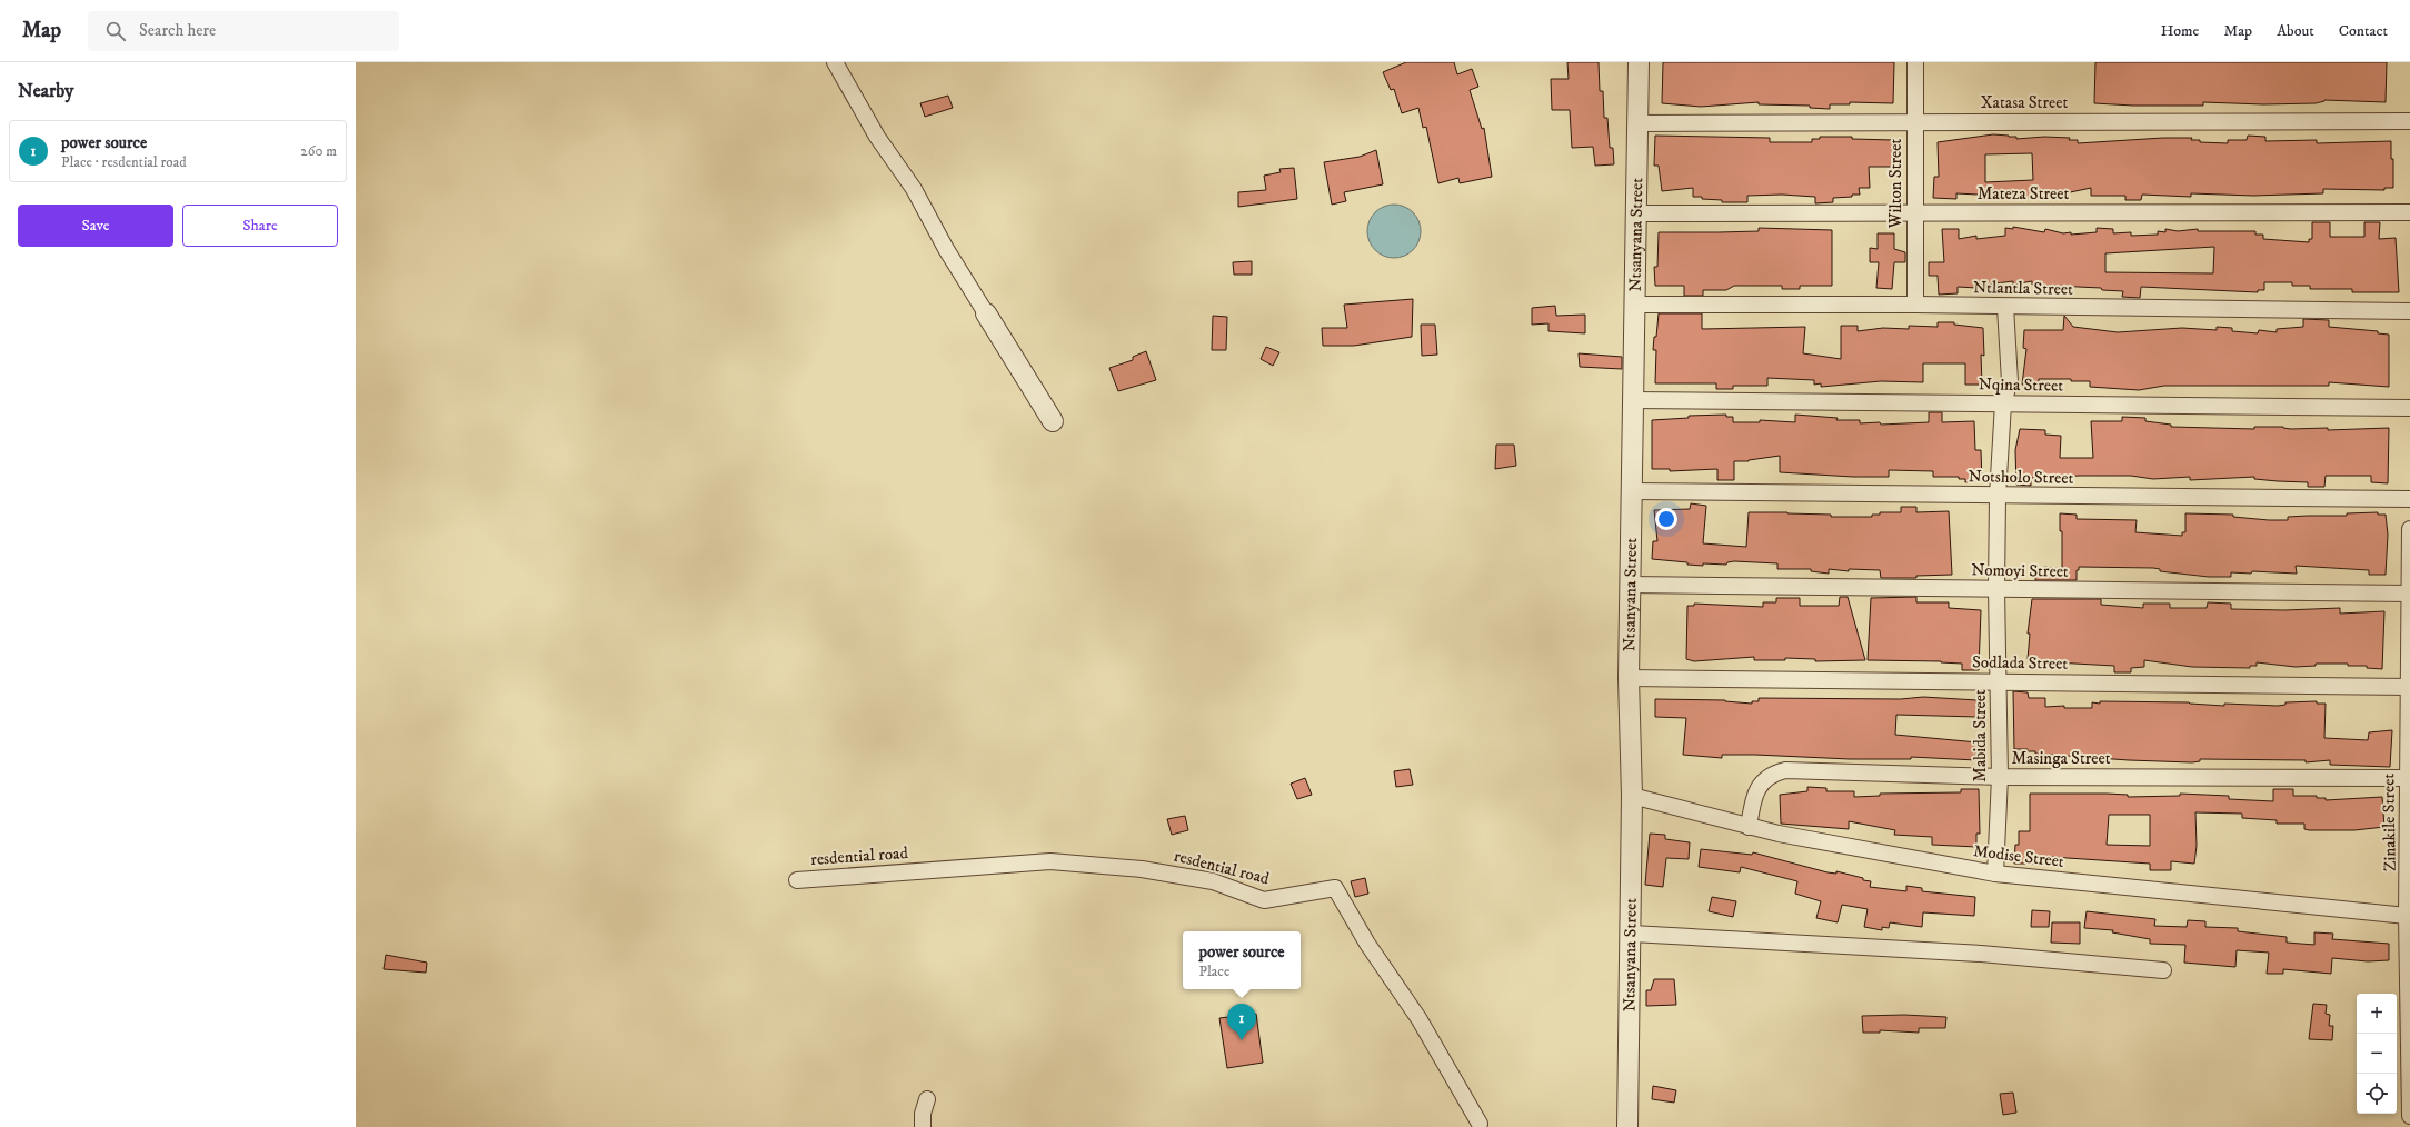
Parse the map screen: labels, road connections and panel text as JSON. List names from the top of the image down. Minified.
{"streets":{"street":["Xatasa Street","Wilton Street","Mateza Street","Ntsanyana Street","Ntlantla Street","Nqina Street","Notsholo Street","Nomoyi Street","Sodlada Street","Mabida Street","Masinga Street","Zinakile Street","resdential road","Modise Street"]},"crossings":[["Xatasa Street","Wilton Street"],["Xatasa Street","Ntsanyana Street"],["Wilton Street","Mateza Street"],["Wilton Street","Ntlantla Street"],["Mateza Street","Ntsanyana Street"],["Ntsanyana Street","Ntlantla Street"],["Ntsanyana Street","Nqina Street"],["Ntsanyana Street","Notsholo Street"],["Ntsanyana Street","Nomoyi Street"],["Ntsanyana Street","Sodlada Street"],["Ntsanyana Street","Modise Street"],["Ntlantla Street","Mabida Street"],["Nqina Street","Mabida Street"],["Notsholo Street","Mabida Street"],["Nomoyi Street","Mabida Street"],["Nomoyi Street","Zinakile Street"],["Sodlada Street","Mabida Street"],["Sodlada Street","Zinakile Street"],["Mabida Street","Masinga Street"],["Mabida Street","Modise Street"],["Masinga Street","Zinakile Street"],["Masinga Street","Modise Street"],["Zinakile Street","Modise Street"]],"page":{"header":"Map","search":"Search here","nav":["Home","Map","About","Contact"],"heading":"Nearby","list":[{"mark":"1","name":"power source","note":"Place · resdential road","value":"260 m"}],"buttons":["Save","Share"],"popup":["power source","Place"],"map_buttons":["+","−"],"pins":"1"}}
